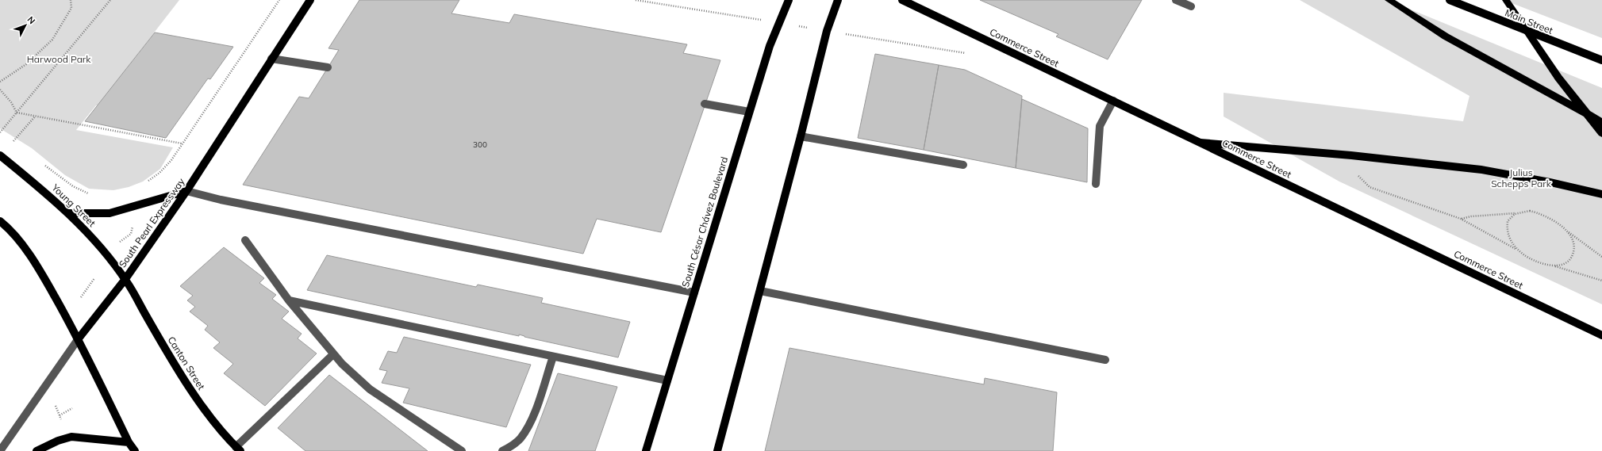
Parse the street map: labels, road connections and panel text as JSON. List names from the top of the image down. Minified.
{"streets":{"main road":["Main Street","Commerce Street","Young Street","South César Chávez Boulevard","South Pearl Expressway","Canton Street"]},"crossings":[["Young Street","South Pearl Expressway"],["Young Street","Canton Street"],["South Pearl Expressway","Canton Street"]],"parks":["Harwood Park","Julius Schepps Park"],"house_numbers":["300"],"north":"top right"}
